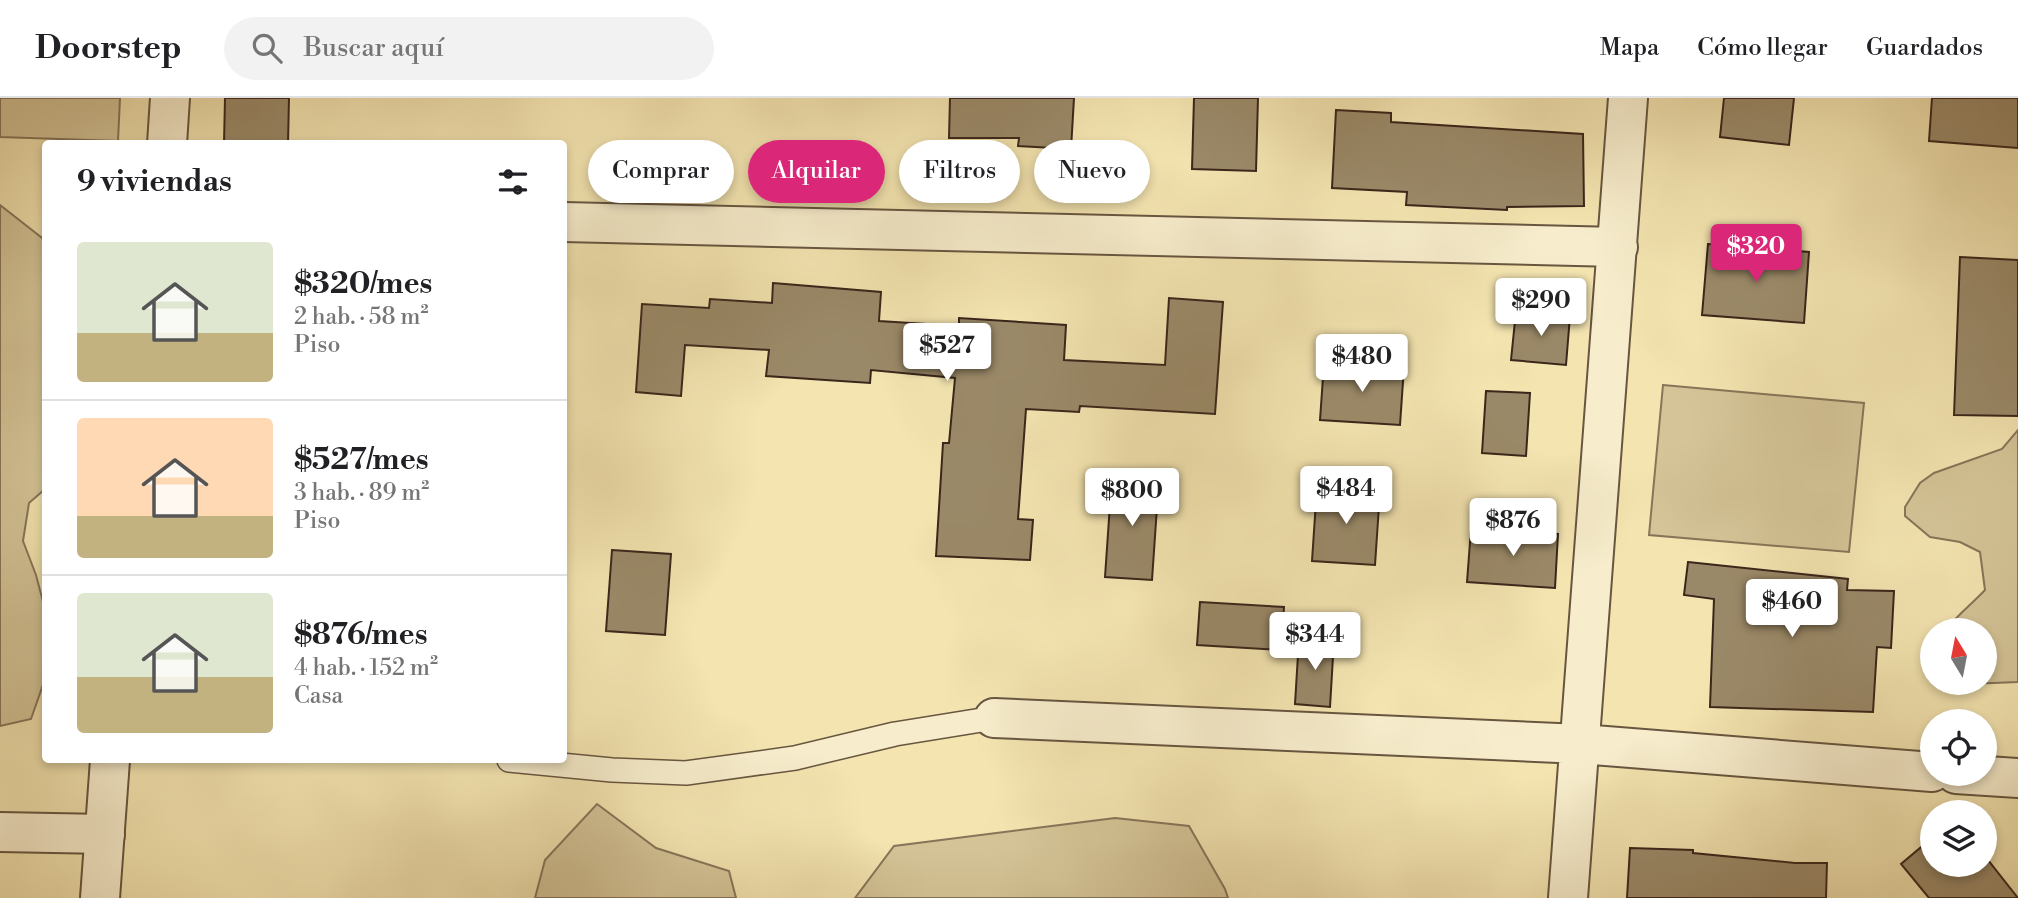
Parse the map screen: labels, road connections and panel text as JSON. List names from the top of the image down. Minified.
{"north":"top","page":{"header":"Doorstep","search":"Buscar aquí","nav":["Mapa","Cómo llegar","Guardados"],"chip":["Comprar","Alquilar","Filtros","Nuevo"],"heading":"9 viviendas","price":["$320","$290","$527","$480","$484","$800","$876","$460","$344"],"list":[{"name":"$320/mes","note":"2 hab. · 58 m² · Piso"},{"name":"$527/mes","note":"3 hab. · 89 m² · Piso"},{"name":"$876/mes","note":"4 hab. · 152 m² · Casa"}]}}
